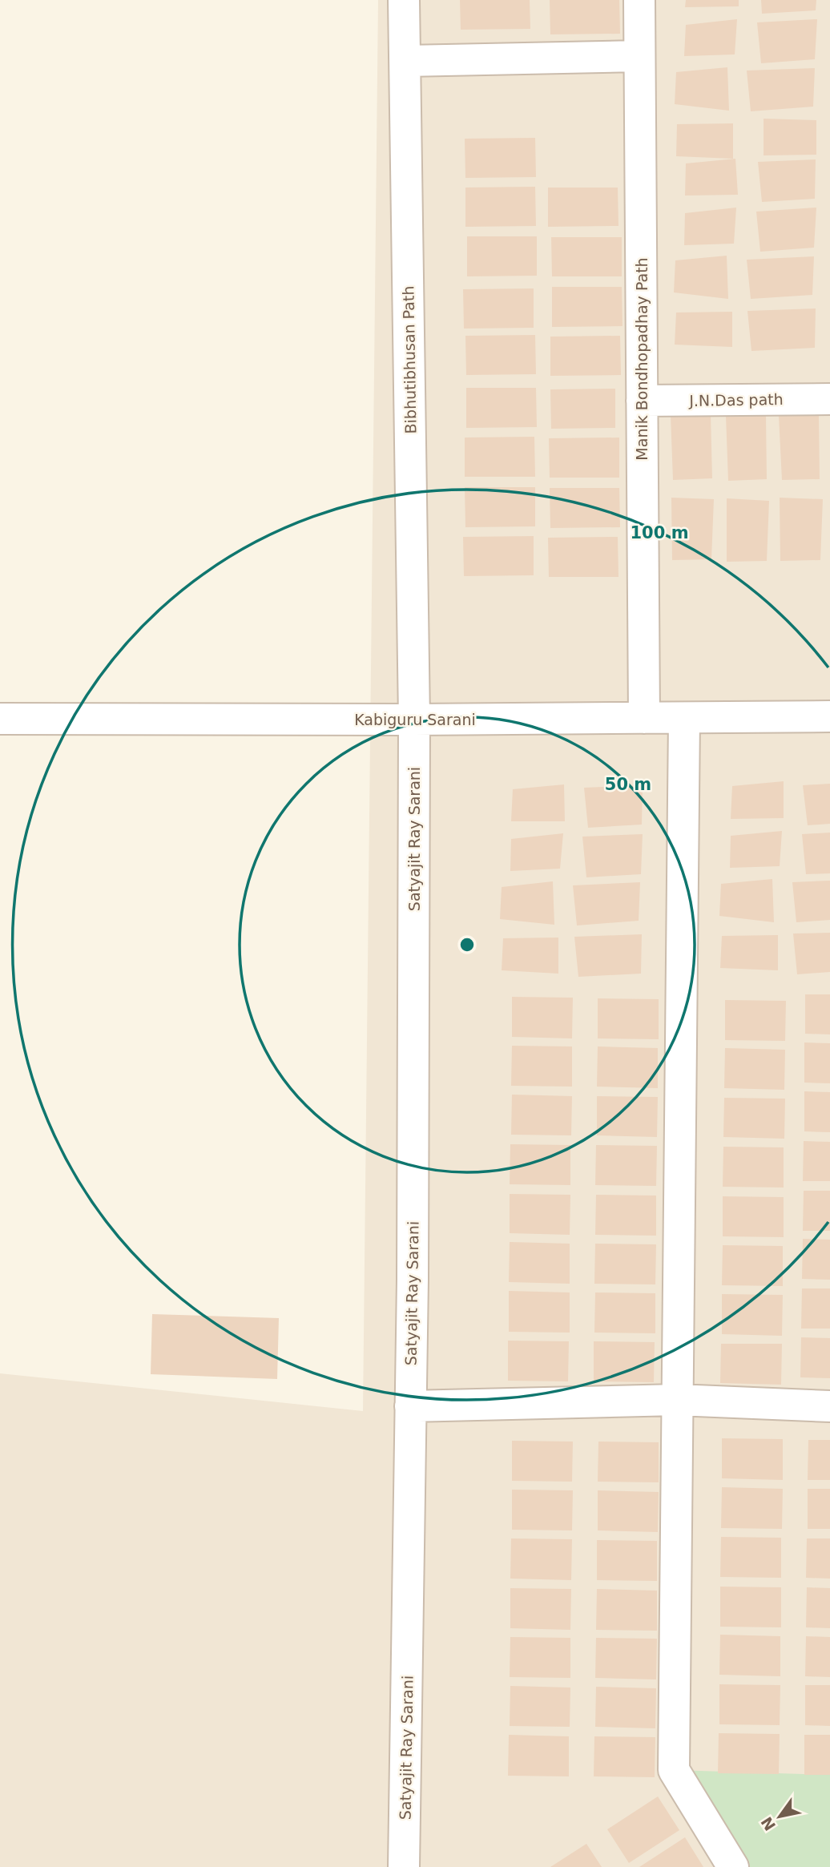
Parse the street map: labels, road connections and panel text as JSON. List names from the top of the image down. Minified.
{"streets":{"street":["Manik Bondhopadhay Path","Bibhutibhusan Path","J.N.Das path","Kabiguru Sarani","Satyajit Ray Sarani"]},"crossings":[["Manik Bondhopadhay Path","J.N.Das path"],["Manik Bondhopadhay Path","Kabiguru Sarani"],["Bibhutibhusan Path","Kabiguru Sarani"],["Bibhutibhusan Path","Satyajit Ray Sarani"],["Kabiguru Sarani","Satyajit Ray Sarani"]],"north":"bottom left","rings":["100 m","50 m"]}
